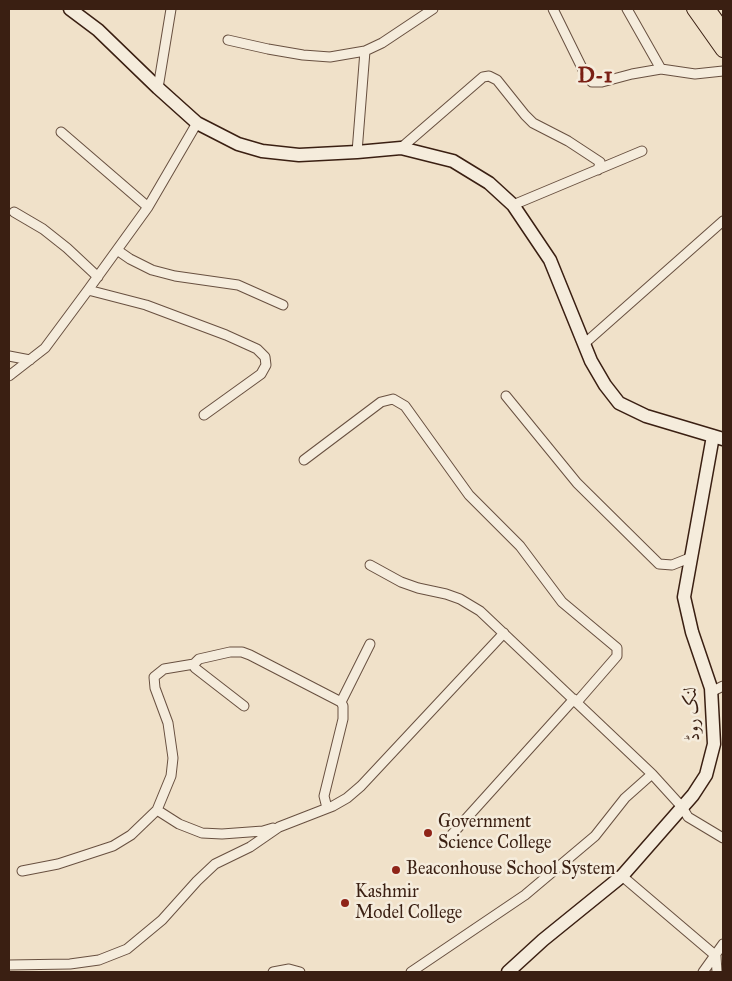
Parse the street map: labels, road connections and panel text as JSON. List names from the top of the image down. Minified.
{"streets":{"main road":["لنک روڈ"]},"districts":["D-1"],"places":["Government Science College","Beaconhouse School System","Kashmir Model College"]}
